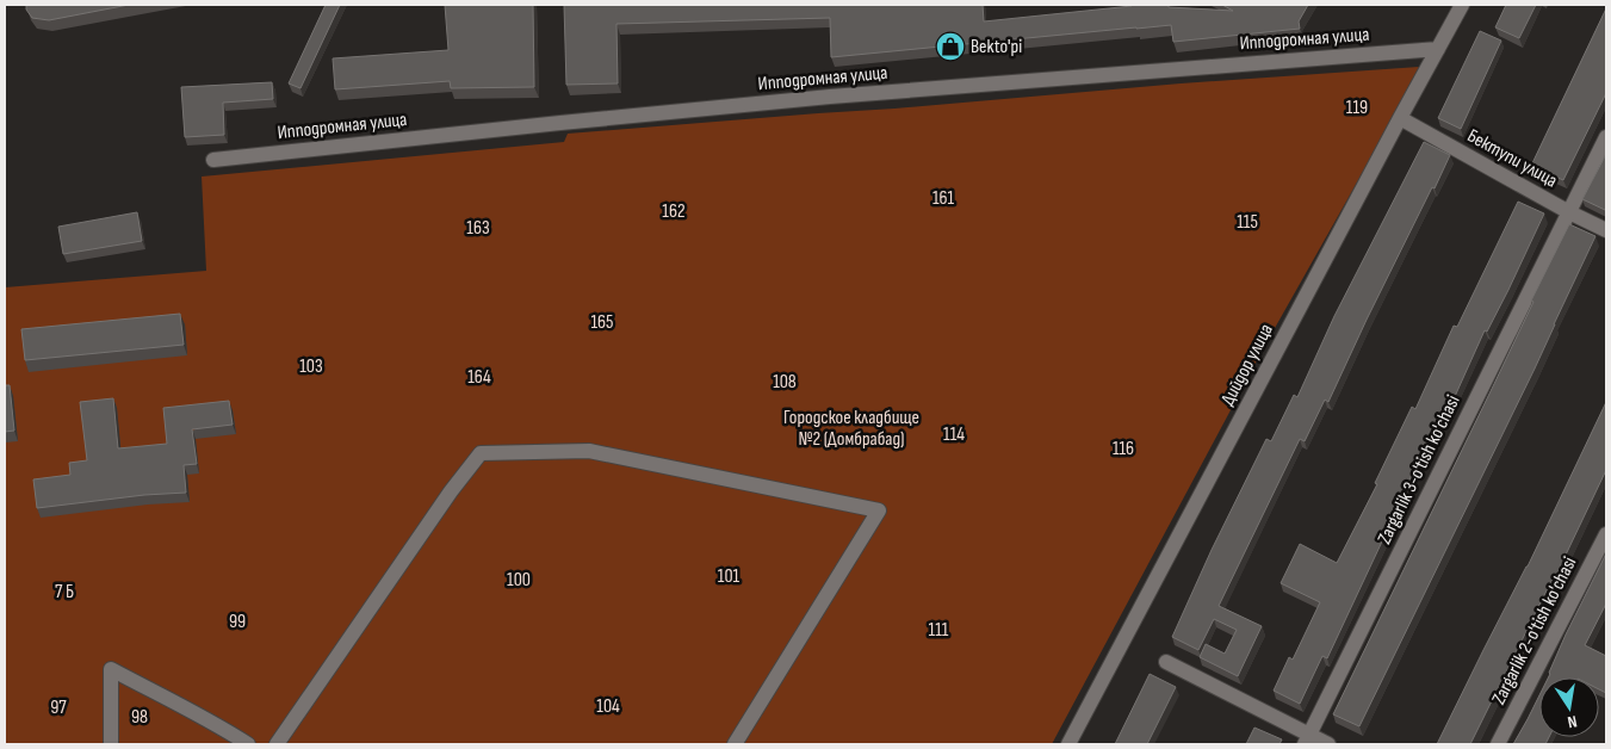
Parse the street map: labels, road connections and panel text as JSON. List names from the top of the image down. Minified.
{"streets":{"street":["Ипподромная улица","Бектупи улица","Дийдор улица","Zargarlik 3-o'tish ko'chasi","Zargarlik 2-o'tish ko'chasi"]},"crossings":[["Ипподромная улица","Дийдор улица"],["Бектупи улица","Дийдор улица"],["Бектупи улица","Zargarlik 3-o'tish ko'chasi"]],"parks":["119","161","162","115","163","165","103","164","108","Городское кладбище №2 (Домбрабад)","114","116","101","100","7 Б","99","111","104","97","98"],"places":{"shop":["Bekto'pi"]},"north":"bottom"}
